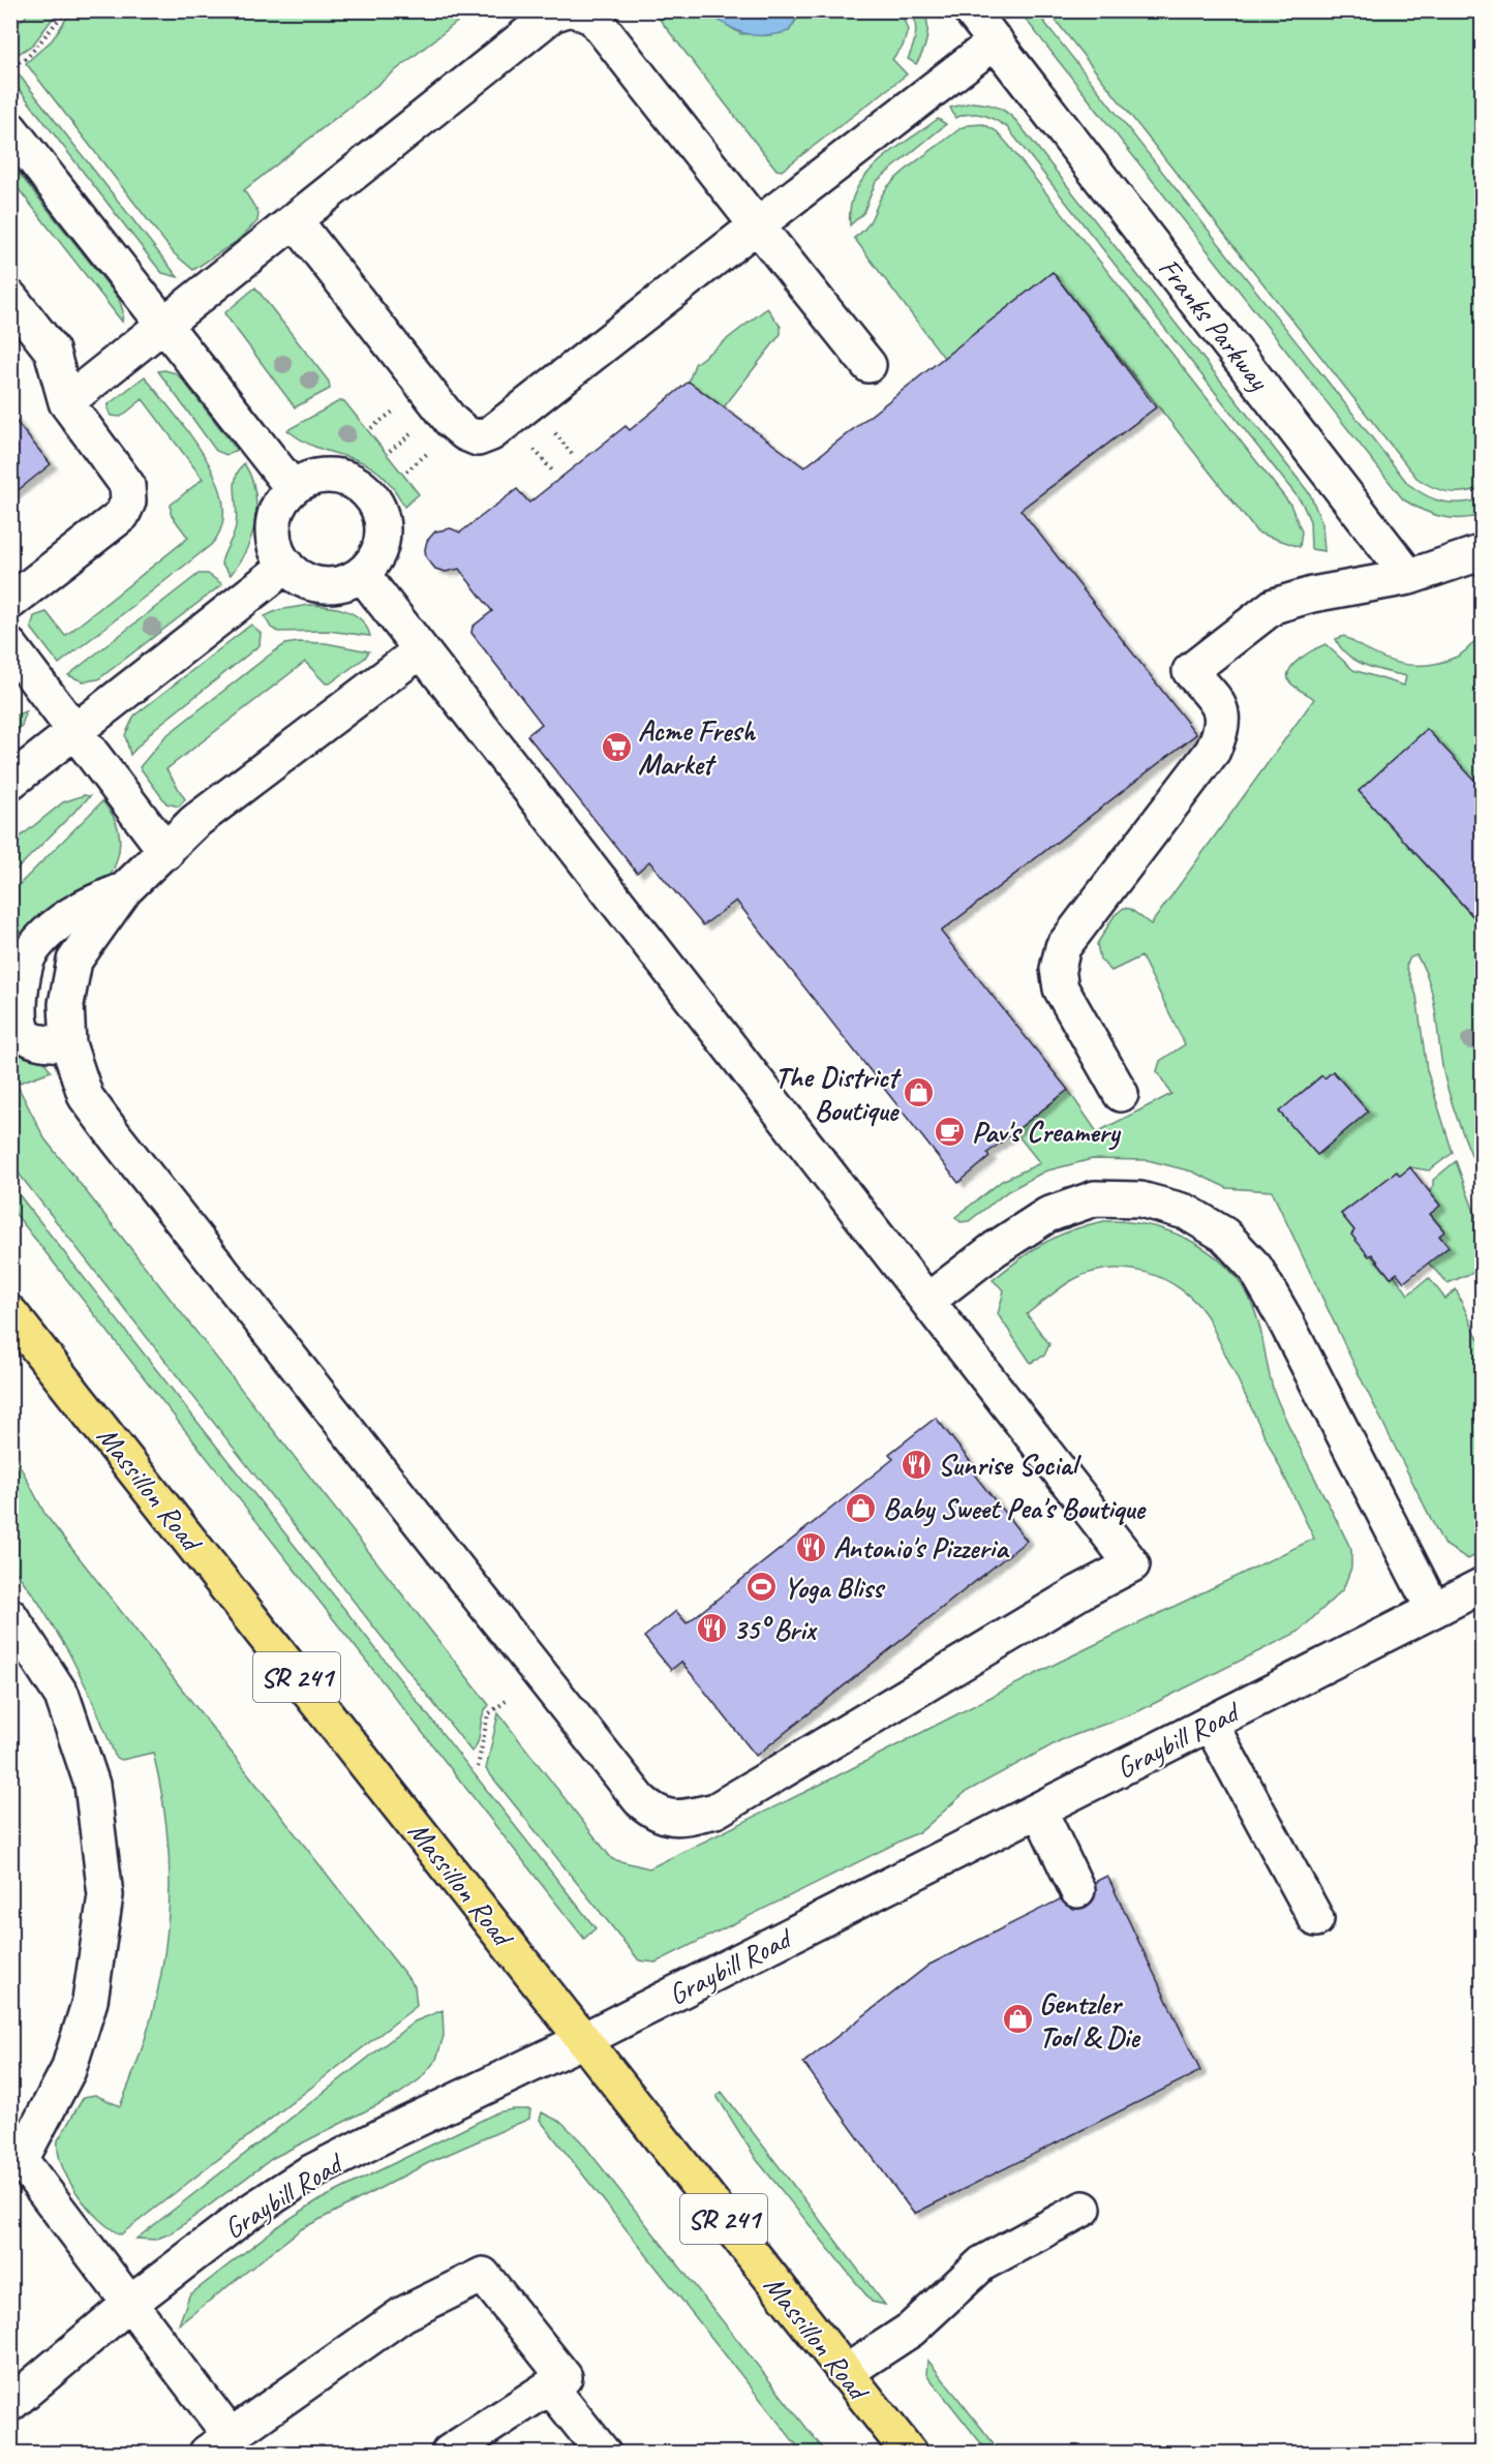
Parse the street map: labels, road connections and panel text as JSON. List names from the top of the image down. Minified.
{"streets":{"main road":["Massillon Road","SR 241"],"street":["Franks Parkway","Graybill Road"]},"crossings":[["Massillon Road","Graybill Road"]],"places":{"supermarket":["Acme Fresh Market"],"shop":["The District Boutique","Baby Sweet Pea's Boutique","Gentzler Tool & Die"],"cafe":["Pav's Creamery"],"restaurant":["Sunrise Social","Antonio's Pizzeria","35° Brix"],"sports":["Yoga Bliss"]}}
